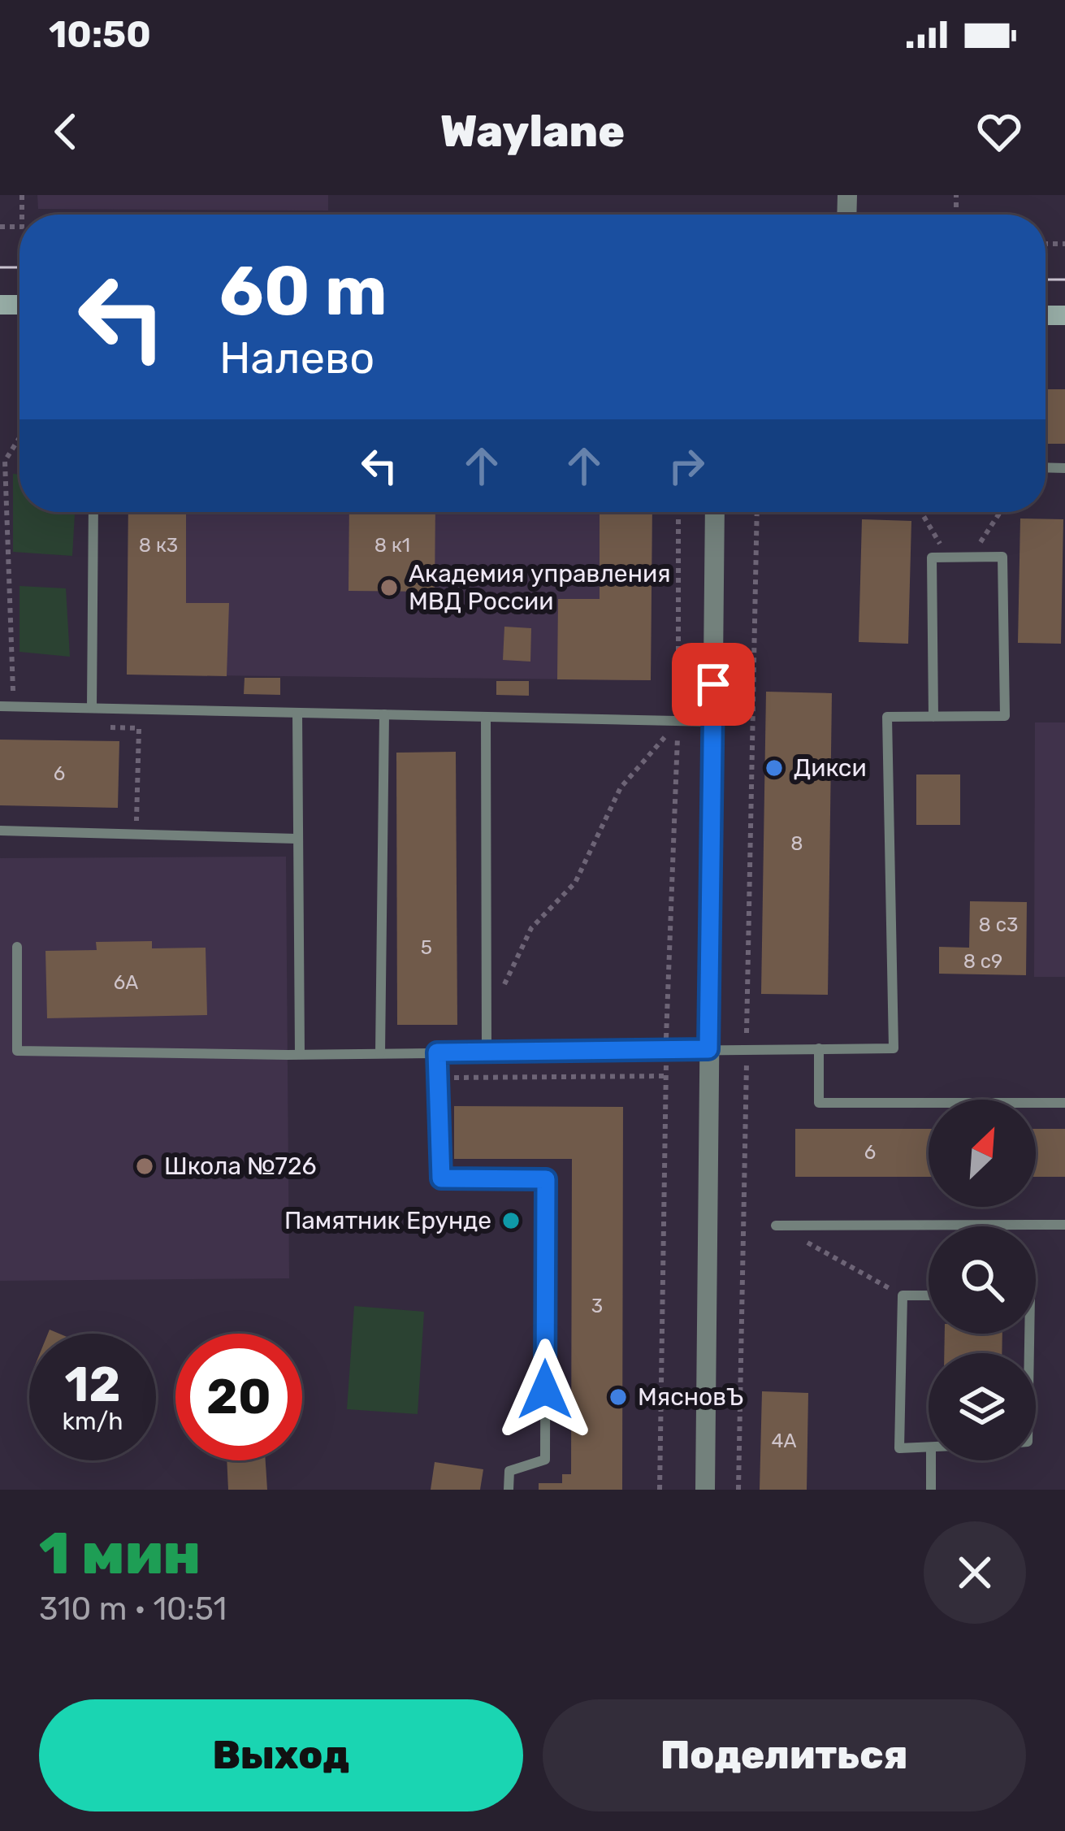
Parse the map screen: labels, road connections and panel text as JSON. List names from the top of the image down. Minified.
{"places":["Академия управления МВД России","Дикси","Школа №726","Памятник Ерунде","МясновЪ"],"house_numbers":["8 к3","8 к1","6","8","8 с3","5","8 с9","6А","6","3","4А"],"north":"top right","page":{"status":"10:50","header":"Waylane","turn":["60 m","Налево"],"speed":"12 km/h","limit":"20","heading":["1 мин","310 m · 10:51"],"buttons":["Выход","Поделиться"]}}
